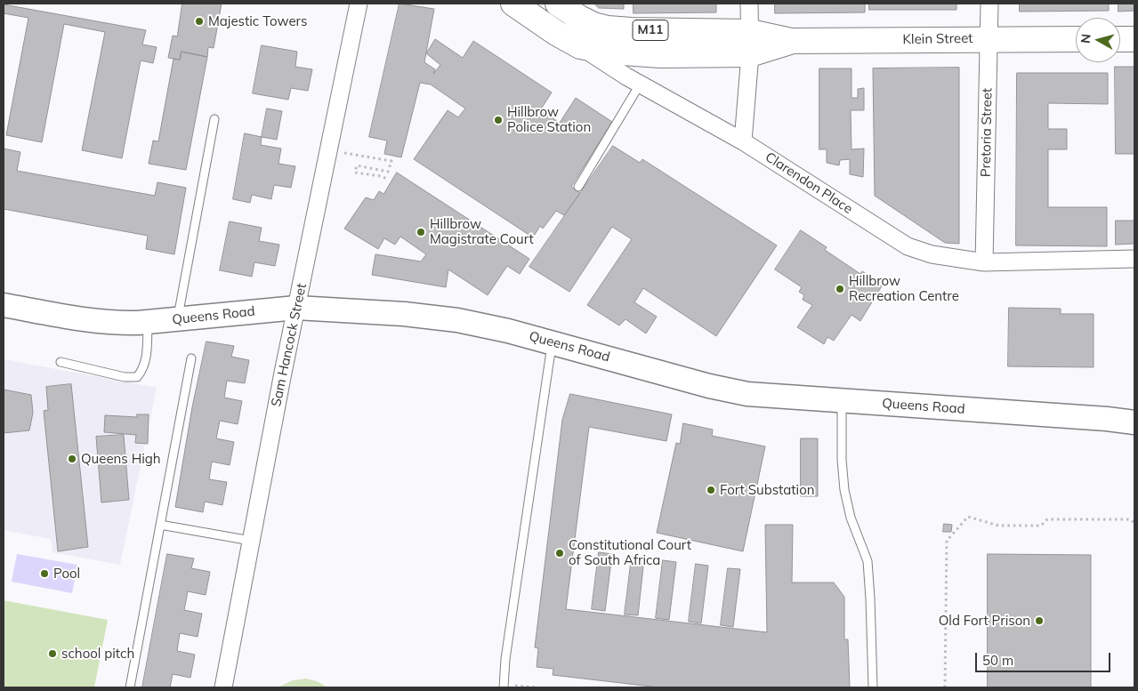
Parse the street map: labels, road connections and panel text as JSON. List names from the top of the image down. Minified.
{"streets":{"main road":["M11","Klein Street","Clarendon Place"],"street":["Pretoria Street","Queens Road","Sam Hancock Street"]},"crossings":[["M11","Klein Street"],["Klein Street","Pretoria Street"],["Klein Street","Clarendon Place"],["Pretoria Street","Clarendon Place"],["Queens Road","Sam Hancock Street"]],"places":["Majestic Towers","Hillbrow Police Station","Hillbrow Magistrate Court","Hillbrow Recreation Centre","Queens High","Fort Substation","Constitutional Court of South Africa","Pool","Old Fort Prison","school pitch"],"scale_bar":"50 m","north":"left"}
